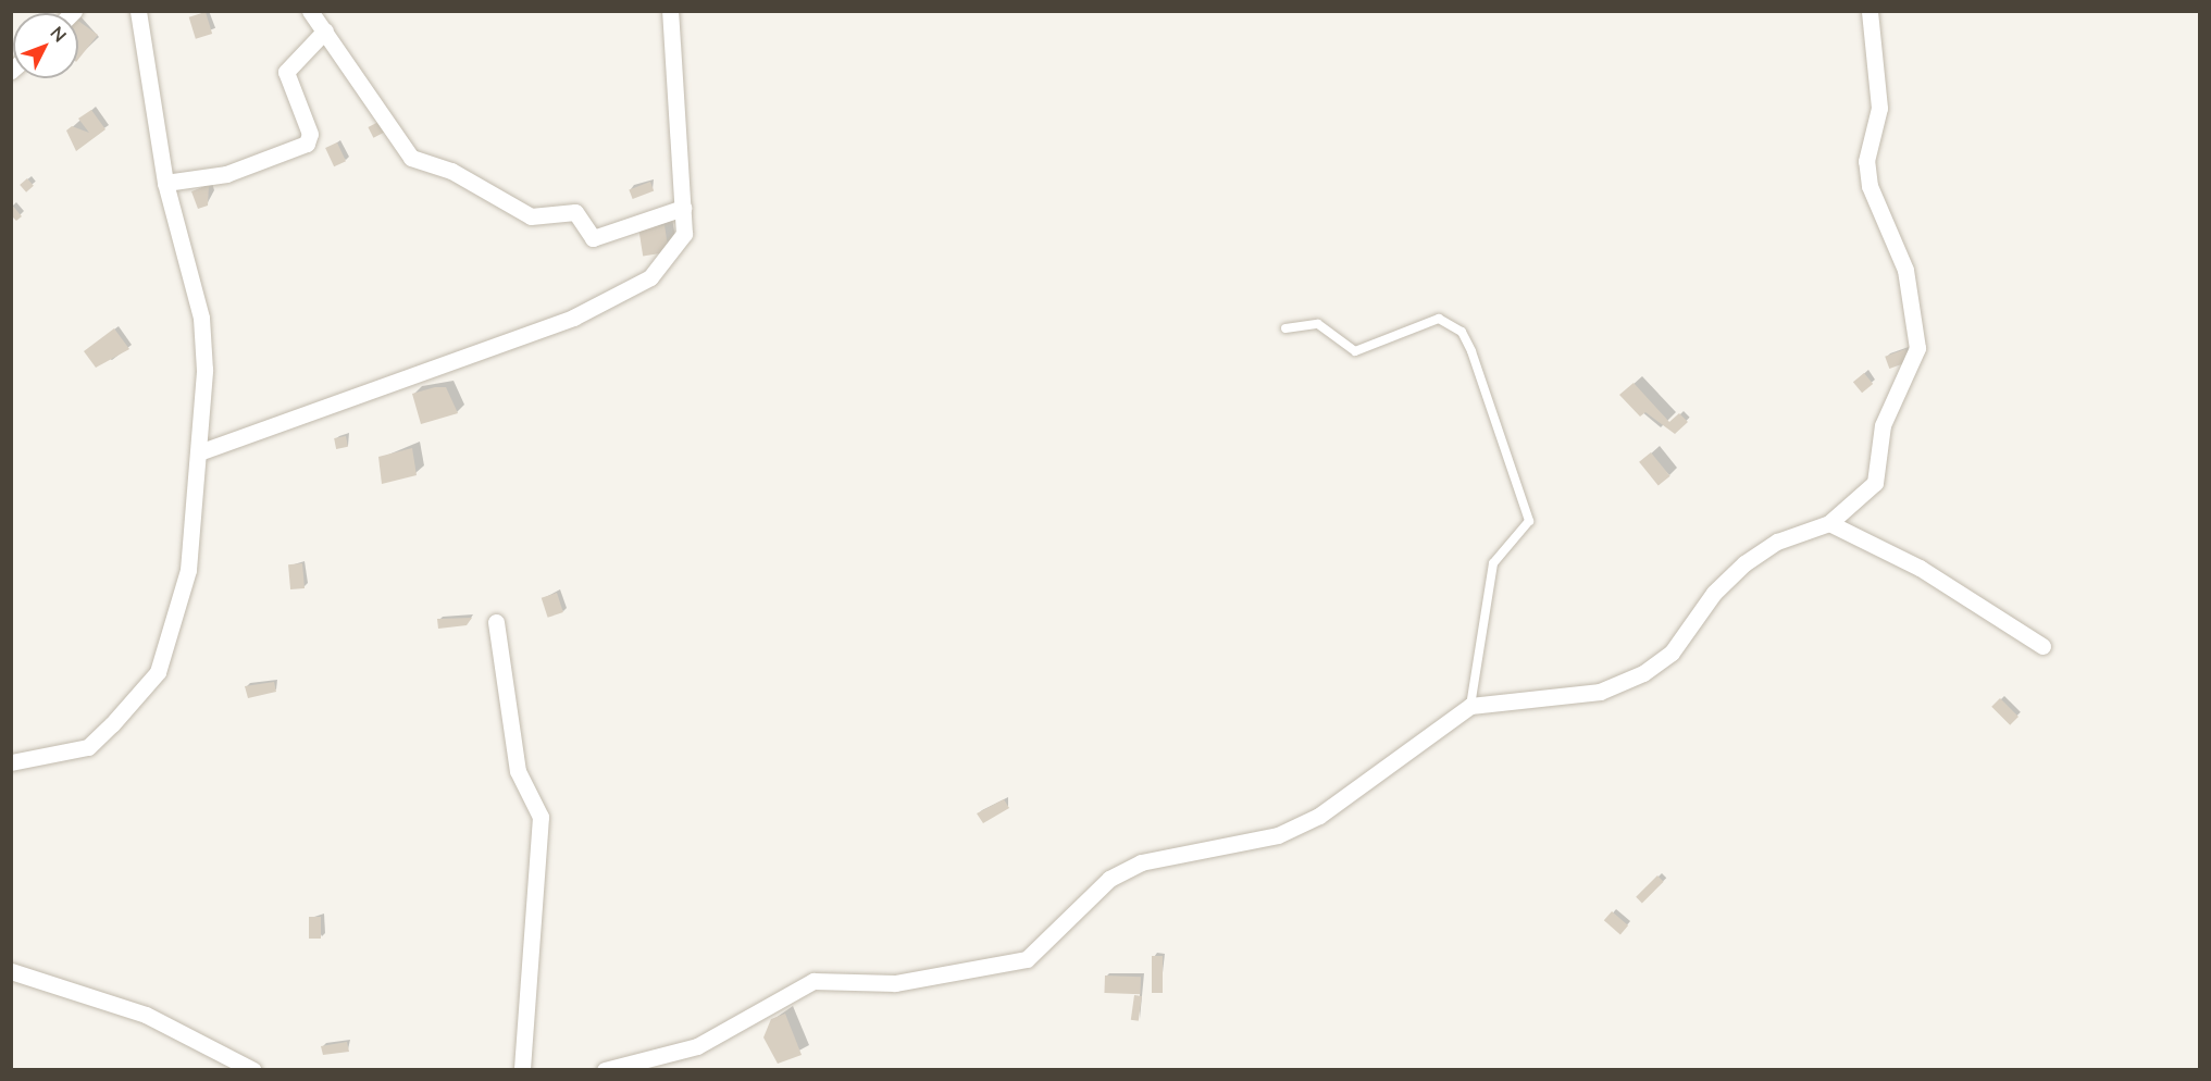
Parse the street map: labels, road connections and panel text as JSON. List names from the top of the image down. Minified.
{"north":"top right"}
